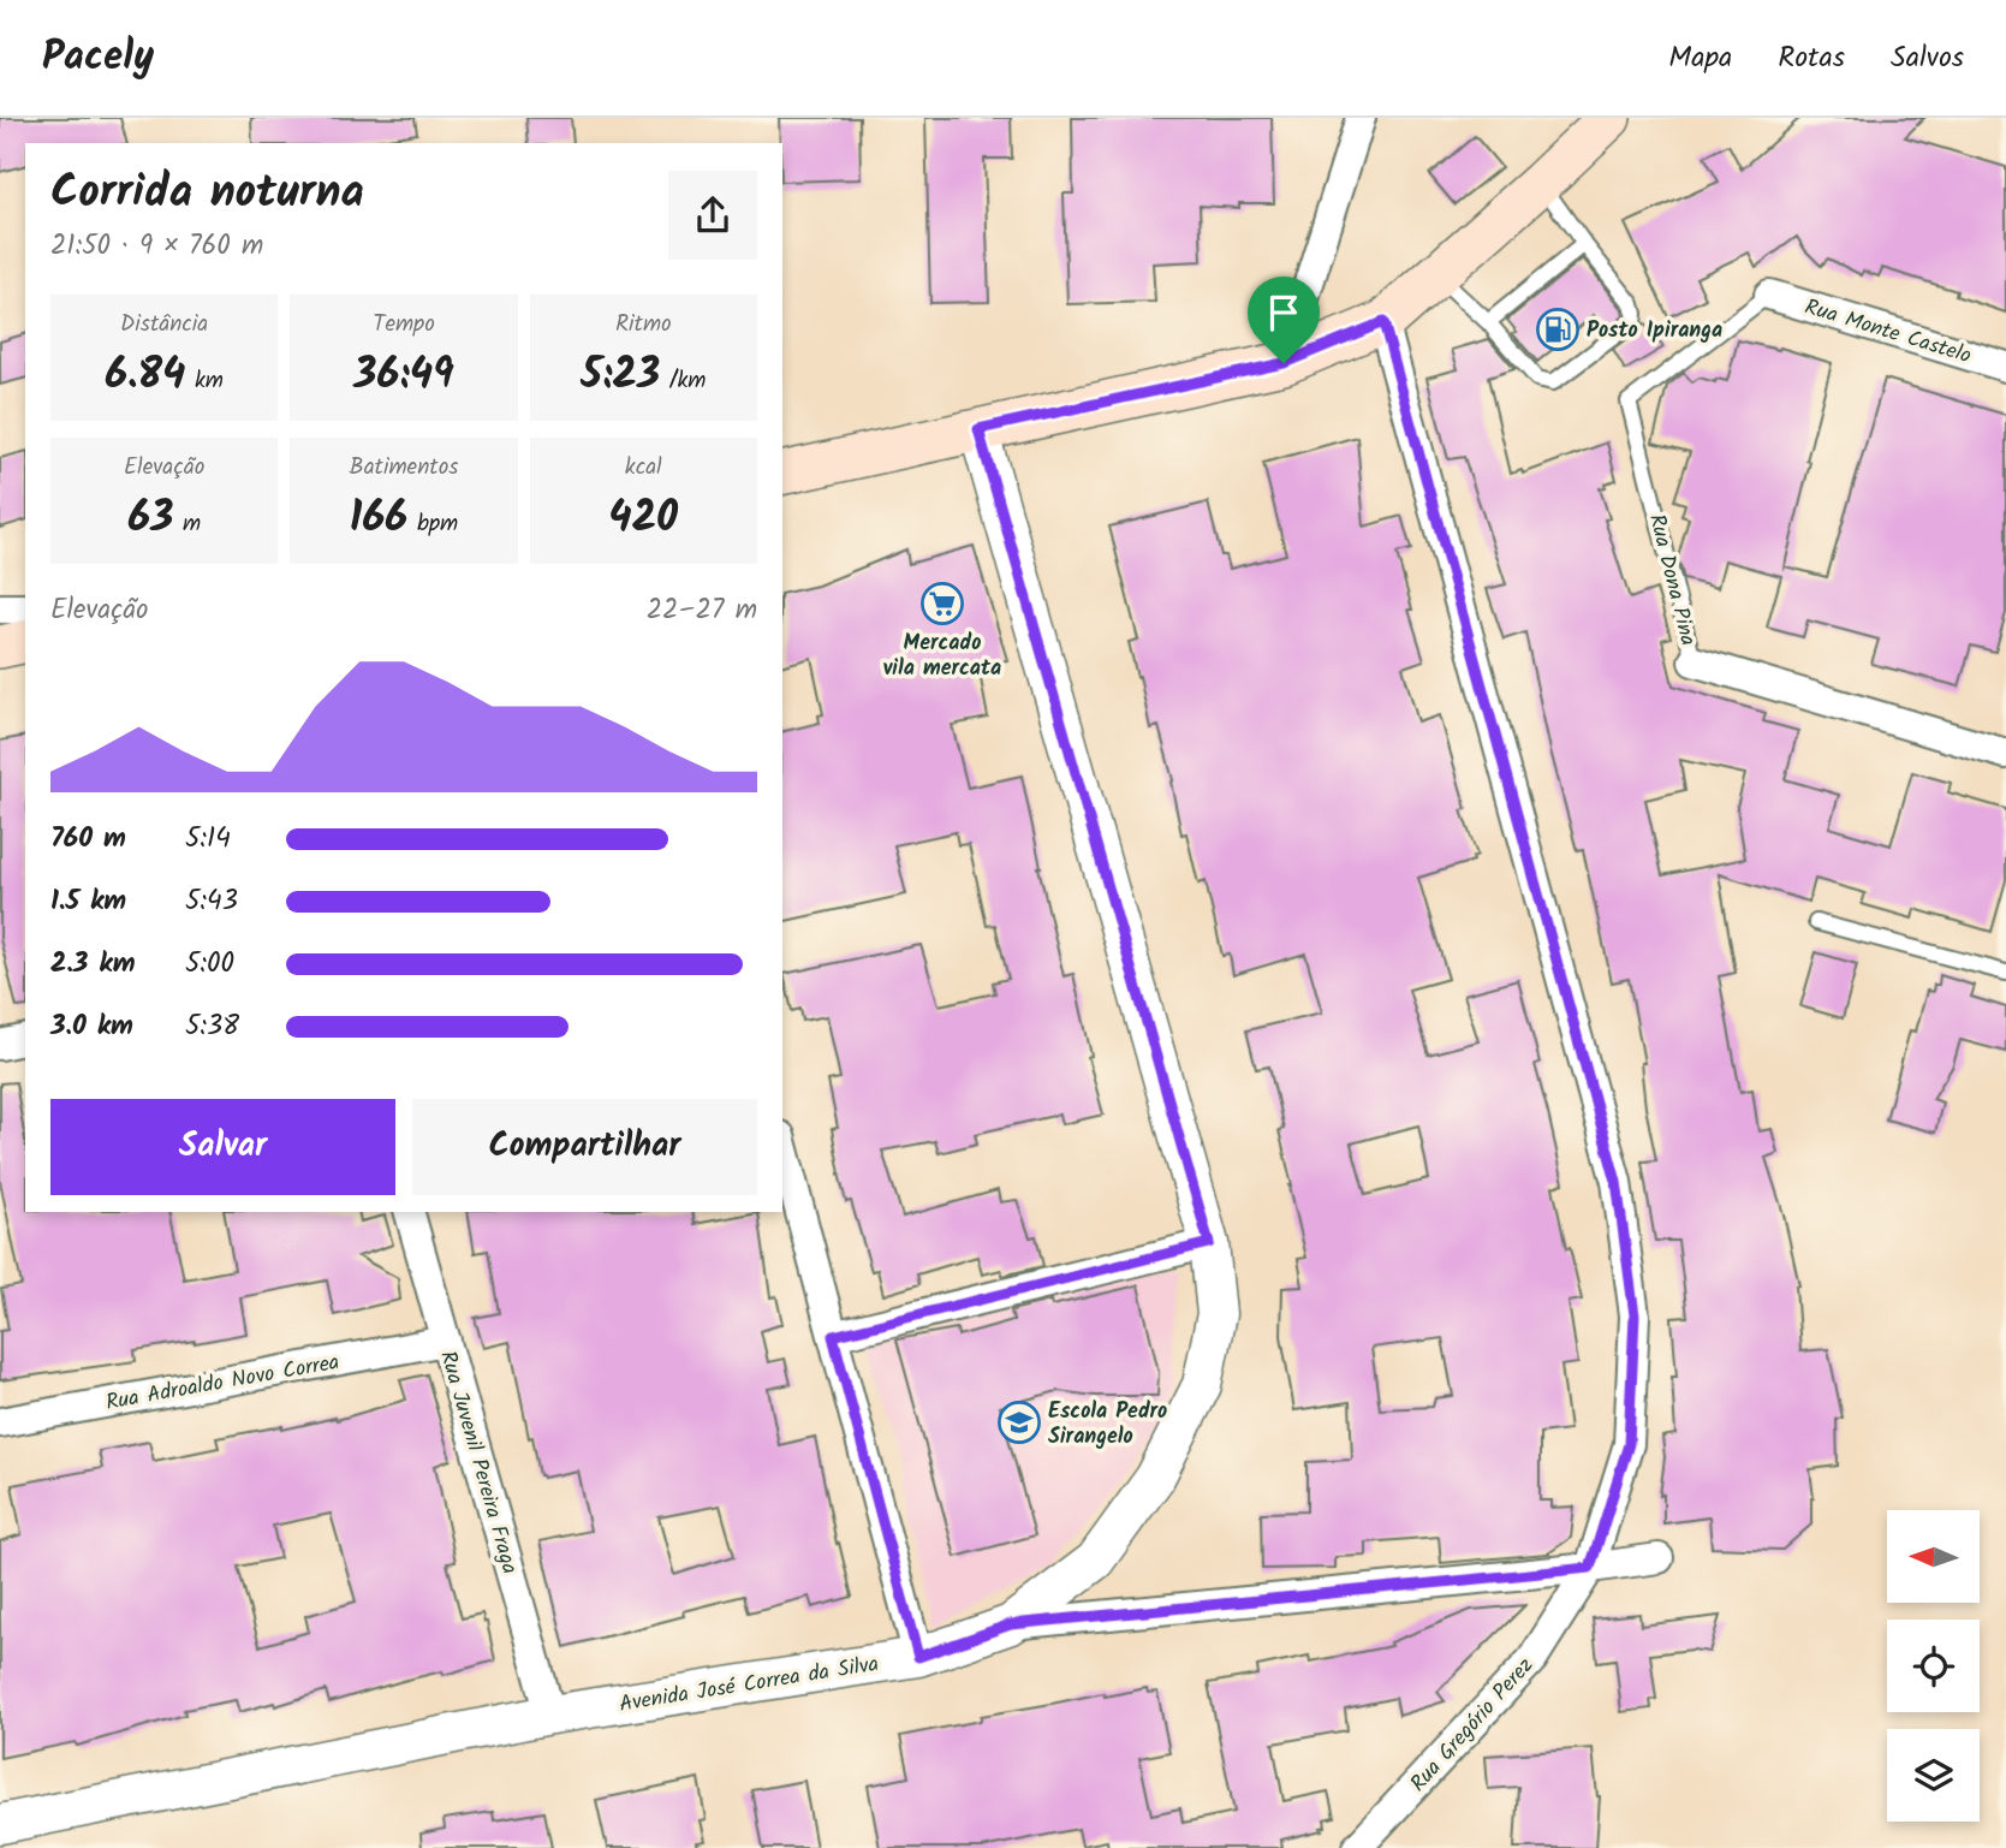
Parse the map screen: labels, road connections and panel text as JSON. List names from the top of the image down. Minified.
{"streets":{"street":["Rua Monte Castelo","Rua Dona Pina","Rua Adroaldo Novo Correa","Rua Juvenil Pereira Fraga","Avenida José Correa da Silva","Rua Gregório Perez"]},"crossings":[["Rua Monte Castelo","Rua Dona Pina"],["Rua Adroaldo Novo Correa","Rua Juvenil Pereira Fraga"],["Rua Juvenil Pereira Fraga","Avenida José Correa da Silva"]],"places":{"fuel station":["Posto Ipiranga"],"supermarket":["Mercado vila mercata"],"school or university":["Escola Pedro Sirangelo"]},"north":"left","page":{"header":"Pacely","nav":["Mapa","Rotas","Salvos"],"heading":["Corrida noturna","21:50 · 9 × 760 m"],"stats":[["Distância","6.84 km"],["Tempo","36:49"],["Ritmo","5:23 /km"],["Elevação","63 m"],["Batimentos","166 bpm"],["kcal","420"]],"chart":["Elevação","22–27 m"],"list":[{"name":"760 m","note":"5:14"},{"name":"1.5 km","note":"5:43"},{"name":"2.3 km","note":"5:00"},{"name":"3.0 km","note":"5:38"}],"buttons":["Salvar","Compartilhar"]}}
